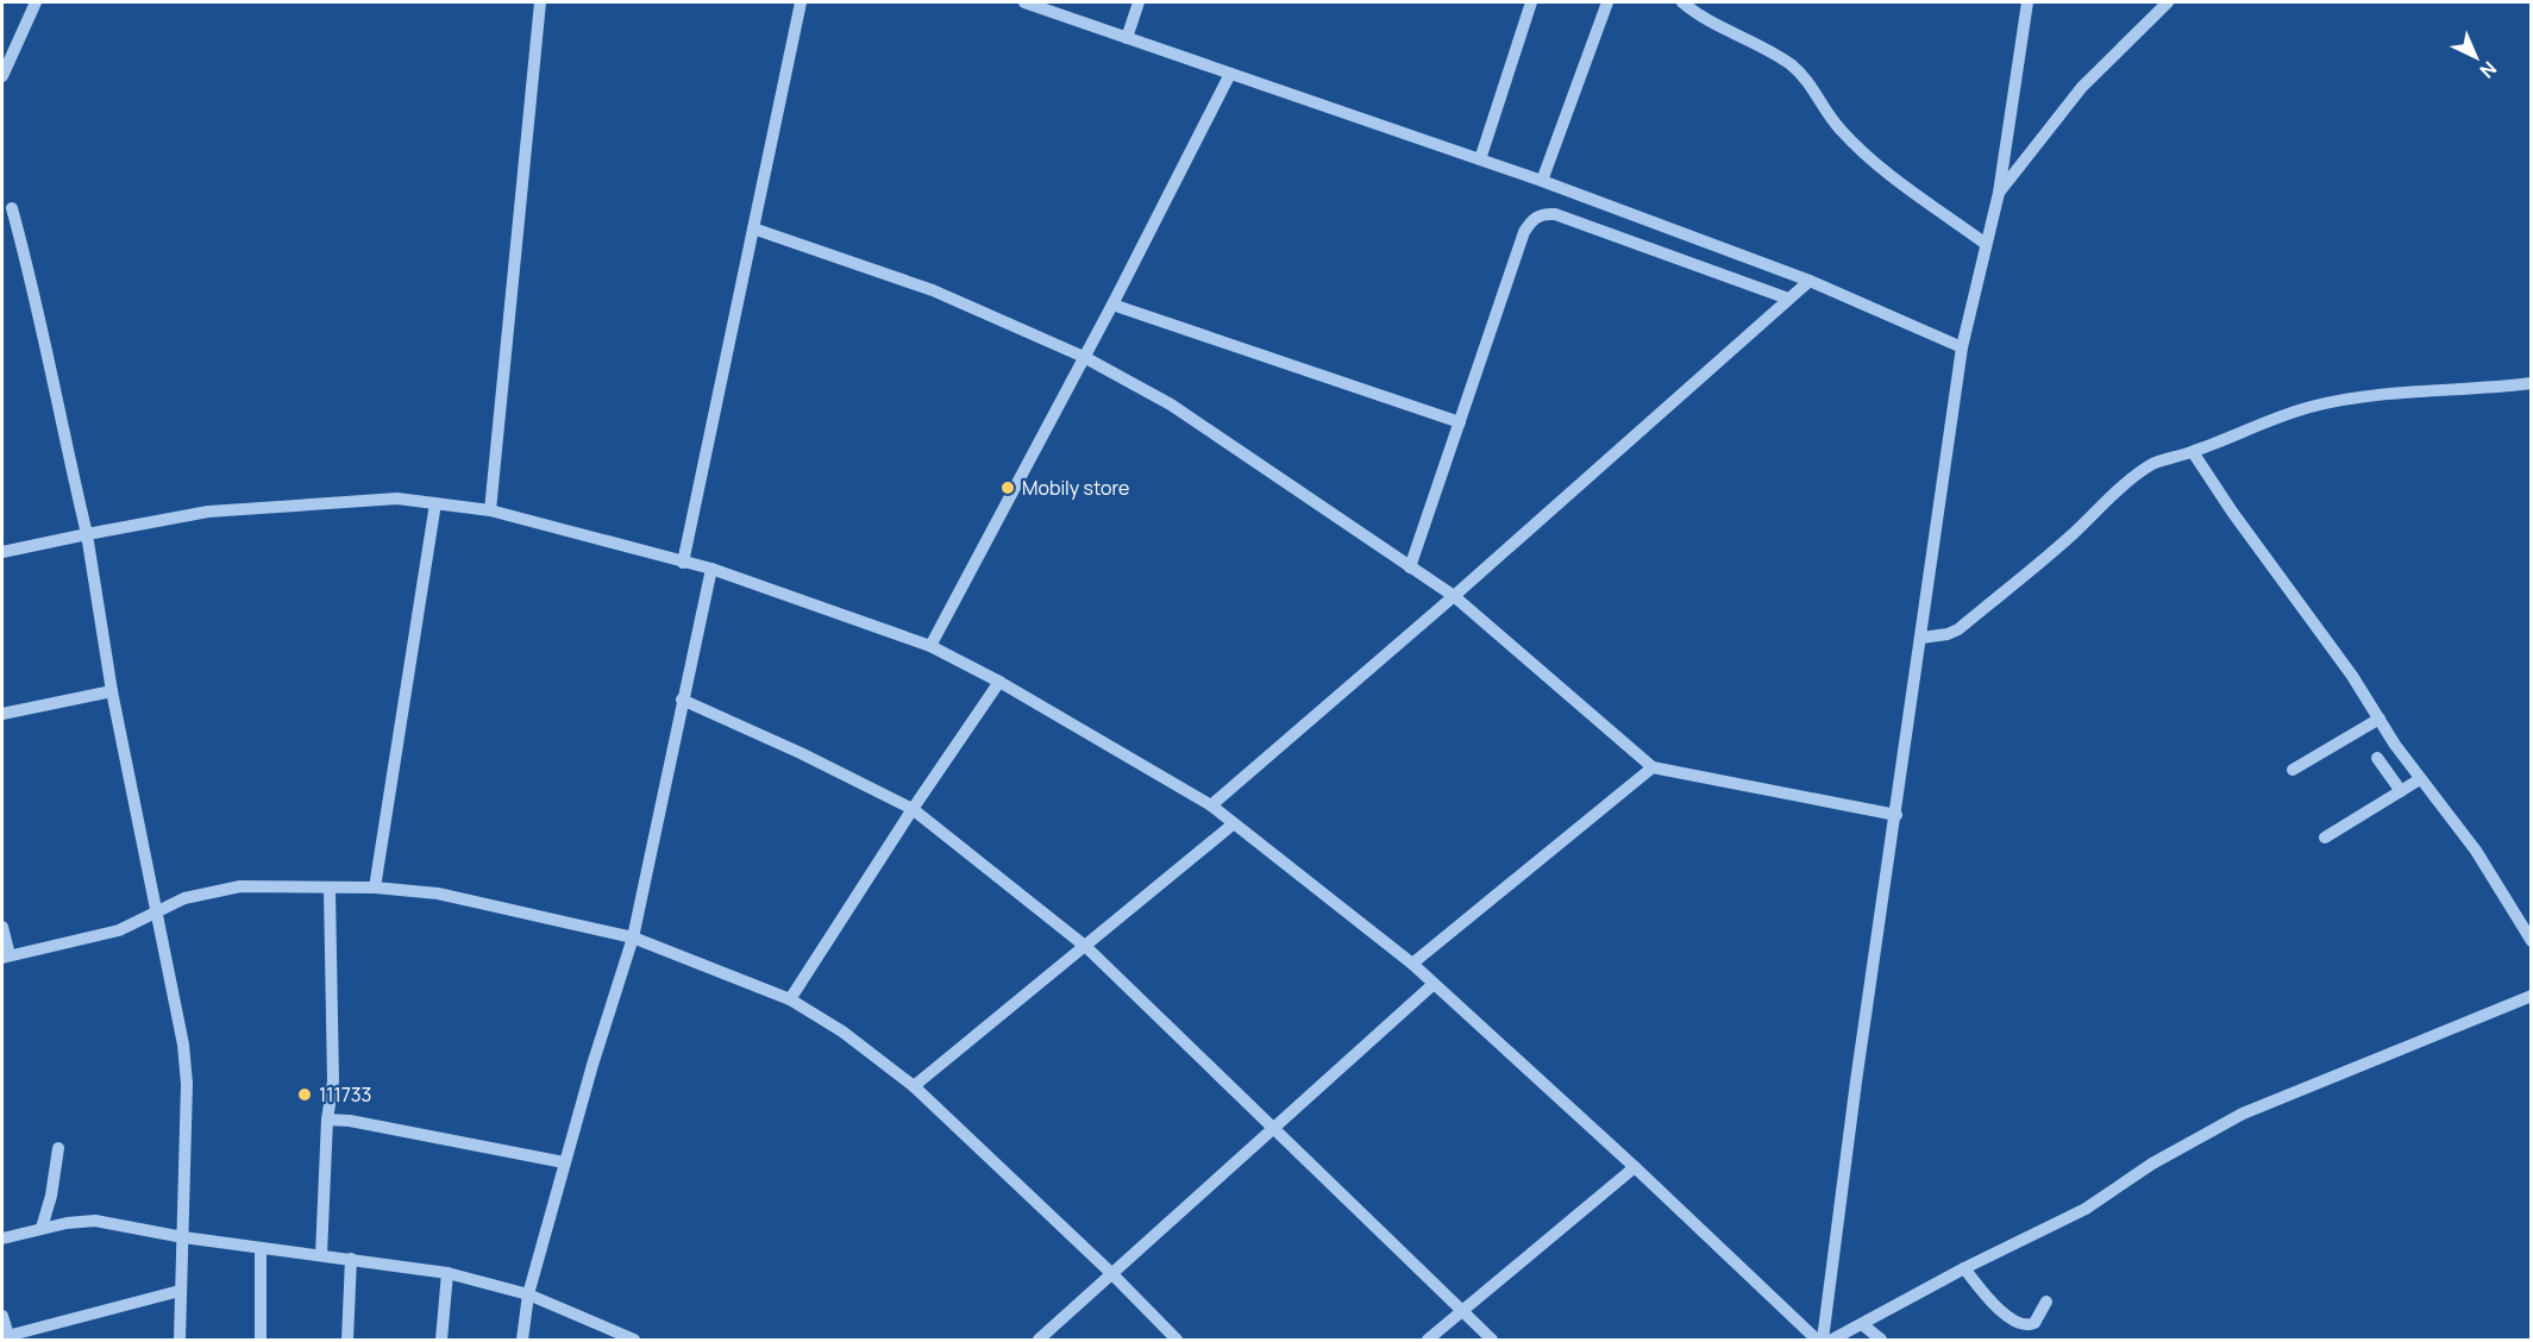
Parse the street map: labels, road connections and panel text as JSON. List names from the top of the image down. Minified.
{"places":["Mobily store","111733"],"north":"bottom right"}
